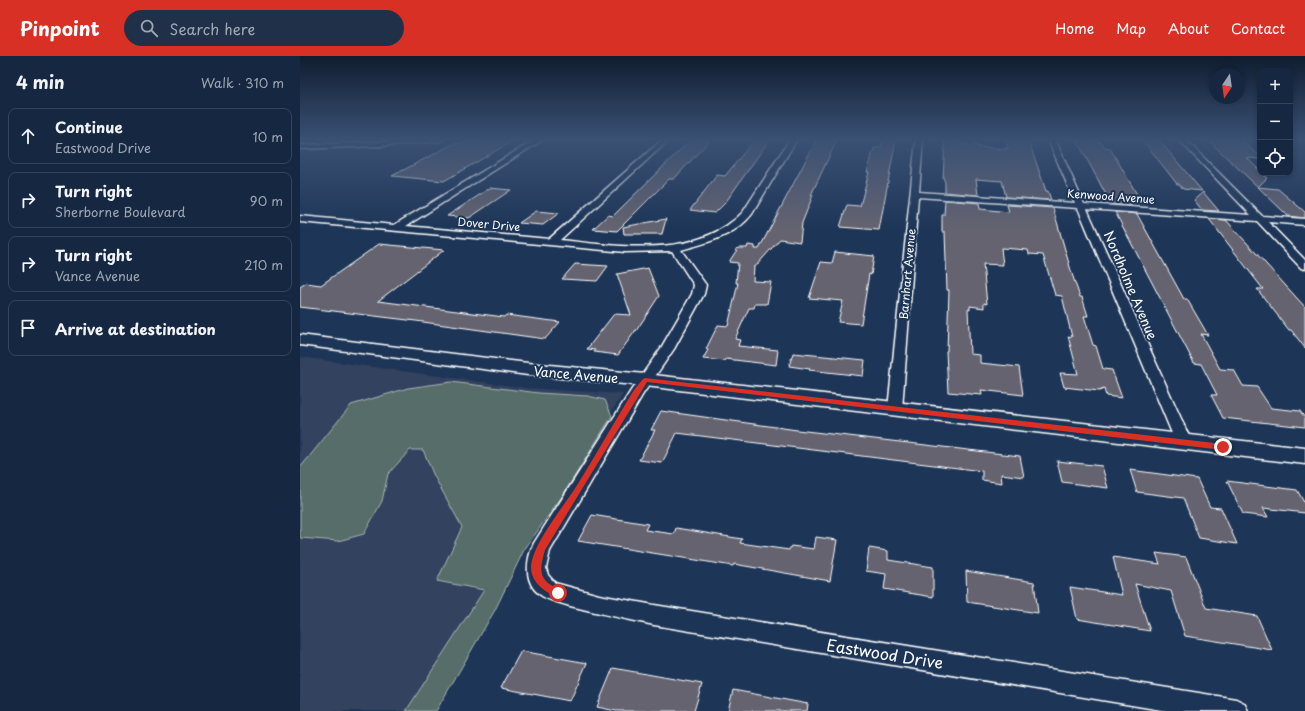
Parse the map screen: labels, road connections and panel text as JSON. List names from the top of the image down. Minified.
{"streets":{"street":["Kenwood Avenue","Dover Drive","Barnhart Avenue","Nordholme Avenue","Vance Avenue","Eastwood Drive"]},"crossings":[["Kenwood Avenue","Barnhart Avenue"],["Kenwood Avenue","Nordholme Avenue"],["Barnhart Avenue","Vance Avenue"],["Nordholme Avenue","Vance Avenue"],["Vance Avenue","Eastwood Drive"]],"north":"bottom","page":{"header":"Pinpoint","search":"Search here","nav":["Home","Map","About","Contact"],"heading":["4 min","Walk · 310 m"],"map_buttons":["+","−"],"list":[["Continue","Eastwood Drive","10 m"],["Turn right","Sherborne Boulevard","90 m"],["Turn right","Vance Avenue","210 m"],"Arrive at destination"]}}
